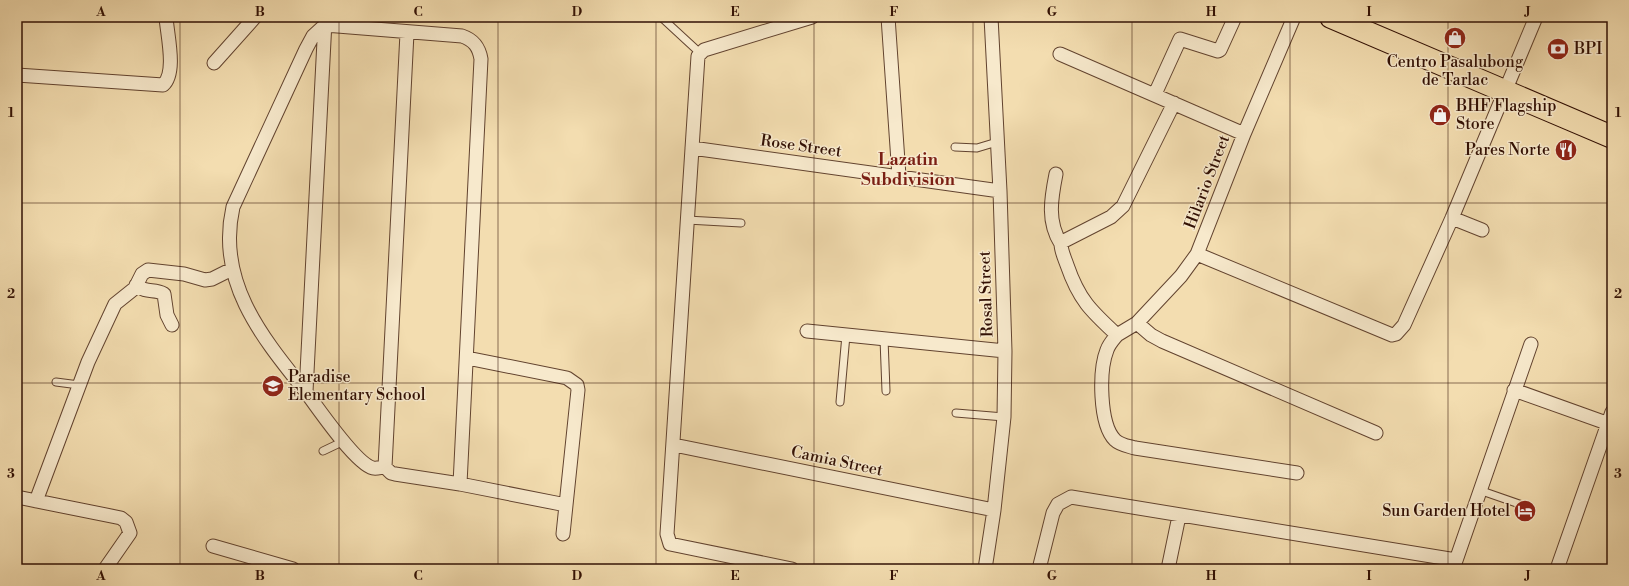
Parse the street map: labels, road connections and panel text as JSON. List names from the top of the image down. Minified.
{"streets":{"street":["Rose Street","Hilario Street","Rosal Street","Camia Street"]},"crossings":[["Rose Street","Rosal Street"],["Rosal Street","Camia Street"]],"districts":["Lazatin Subdivision"],"places":{"shop":["Centro Pasalubong de Tarlac","BHF Flagship Store"],"bank":["BPI"],"restaurant":["Pares Norte"],"school or university":["Paradise Elementary School"],"hotel":["Sun Garden Hotel"]},"grid":{"columns":["A","B","C","D","E","F","G","H","I","J"],"rows":["1","2","3"]}}
